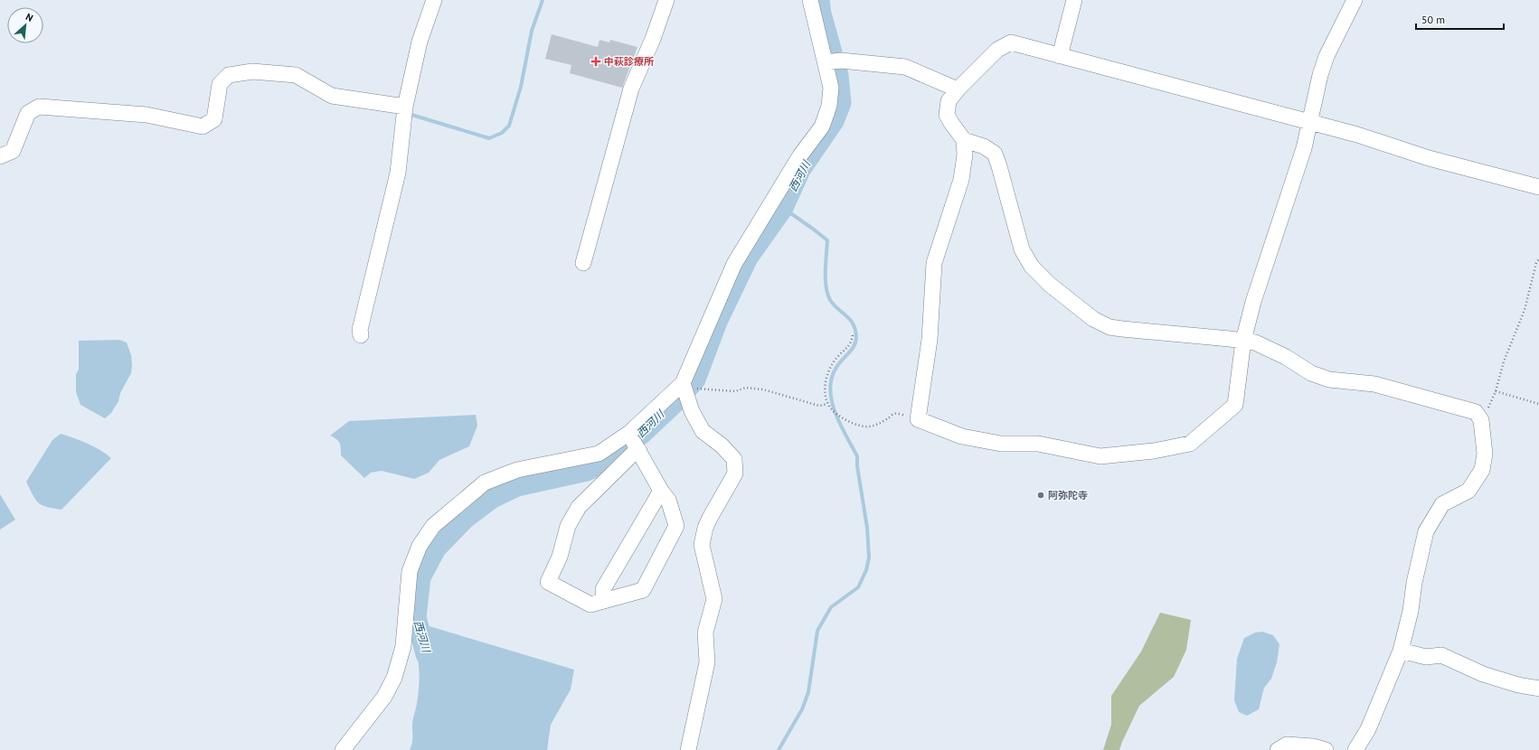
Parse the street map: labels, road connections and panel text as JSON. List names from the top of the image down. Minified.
{"water":["西河川"],"places":{"health":["中萩診療所"],"other":["阿弥陀寺"]},"scale_bar":"50 m","north":"top right"}
